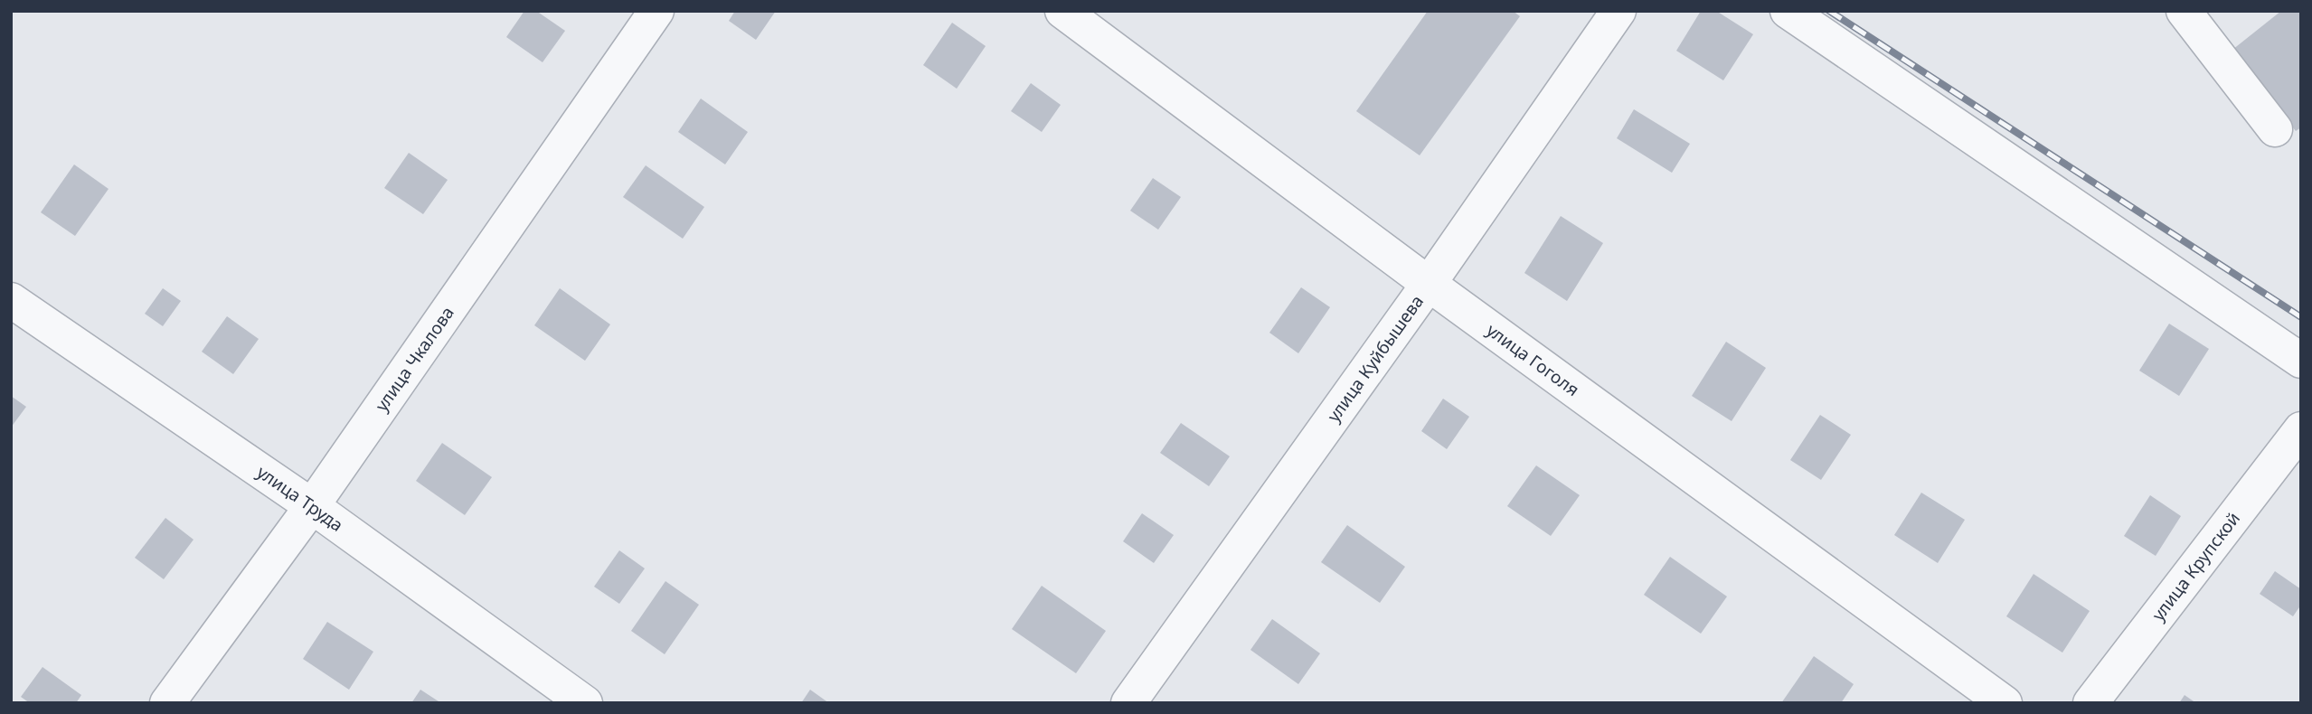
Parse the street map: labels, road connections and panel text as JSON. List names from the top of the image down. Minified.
{"streets":{"street":["улица Куйбышева","улица Чкалова","улица Гоголя","улица Труда","улица Крупской"]},"crossings":[["улица Куйбышева","улица Гоголя"],["улица Чкалова","улица Труда"]]}
